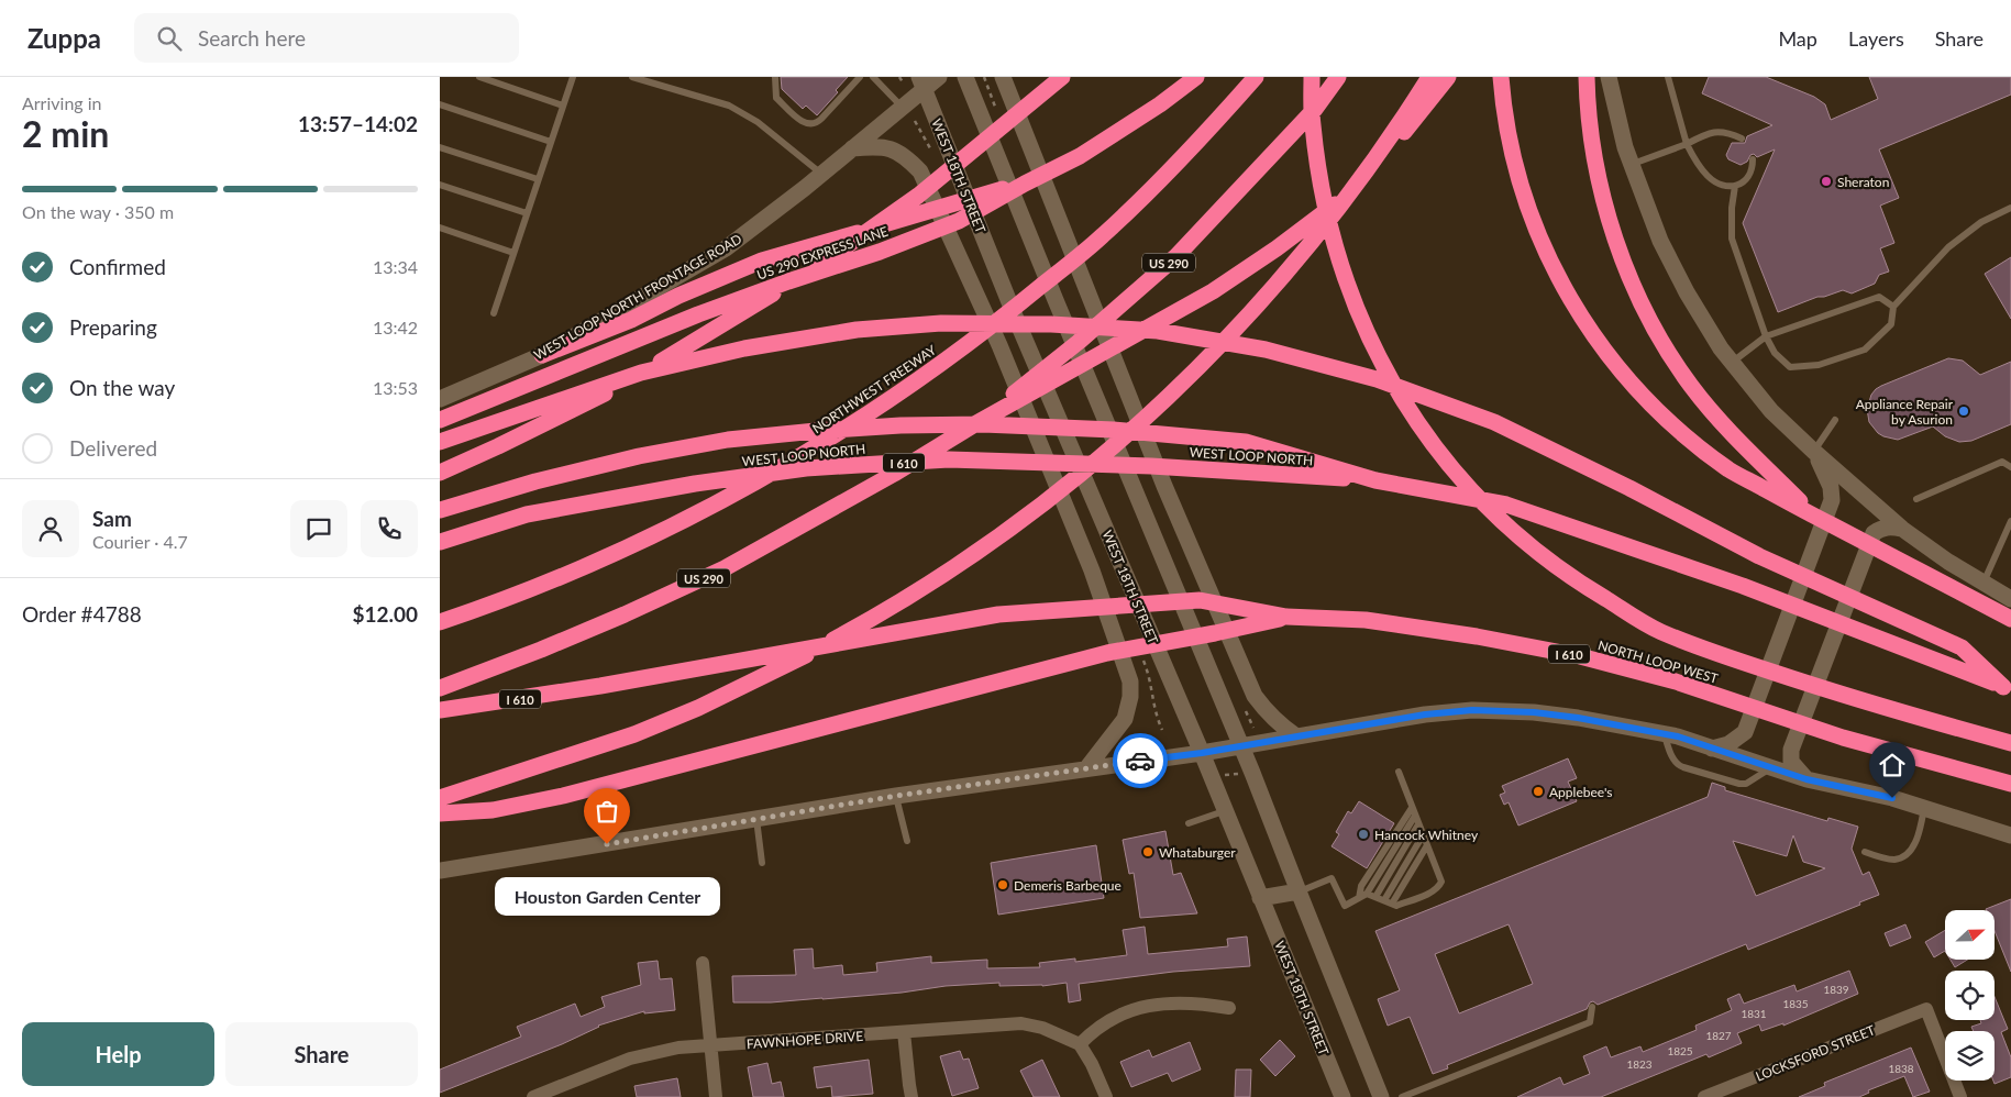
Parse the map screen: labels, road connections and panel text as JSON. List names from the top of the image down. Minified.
{"streets":{"highway":["US 290 EXPRESS LANE","US 290","NORTHWEST FREEWAY","WEST LOOP NORTH","I 610","NORTH LOOP WEST"],"main road":["WEST 18TH STREET","WEST LOOP NORTH FRONTAGE ROAD"],"street":["FAWNHOPE DRIVE","LOCKSFORD STREET"]},"crossings":[["WEST 18TH STREET","WEST LOOP NORTH FRONTAGE ROAD"],["WEST LOOP NORTH","I 610"],["I 610","NORTH LOOP WEST"]],"places":["Sheraton","Appliance Repair by Asurion","Applebee's","Hancock Whitney","Houston Garden Center","Whataburger","Demeris Barbeque"],"house_numbers":["1839","1835","1831","1827","1825","1823","1838"],"north":"right","page":{"header":"Zuppa","search":"Search here","nav":["Map","Layers","Share"],"heading":["2 min","Arriving in","13:57–14:02"],"panel":["Sam","Courier · 4.7","Order #4788","$12.00"],"bar":"On the way · 350 m","list":[["Confirmed","13:34"],["Preparing","13:42"],["On the way","13:53"],"Delivered"],"bubble":"Houston Garden Center","buttons":["Help","Share"]}}
